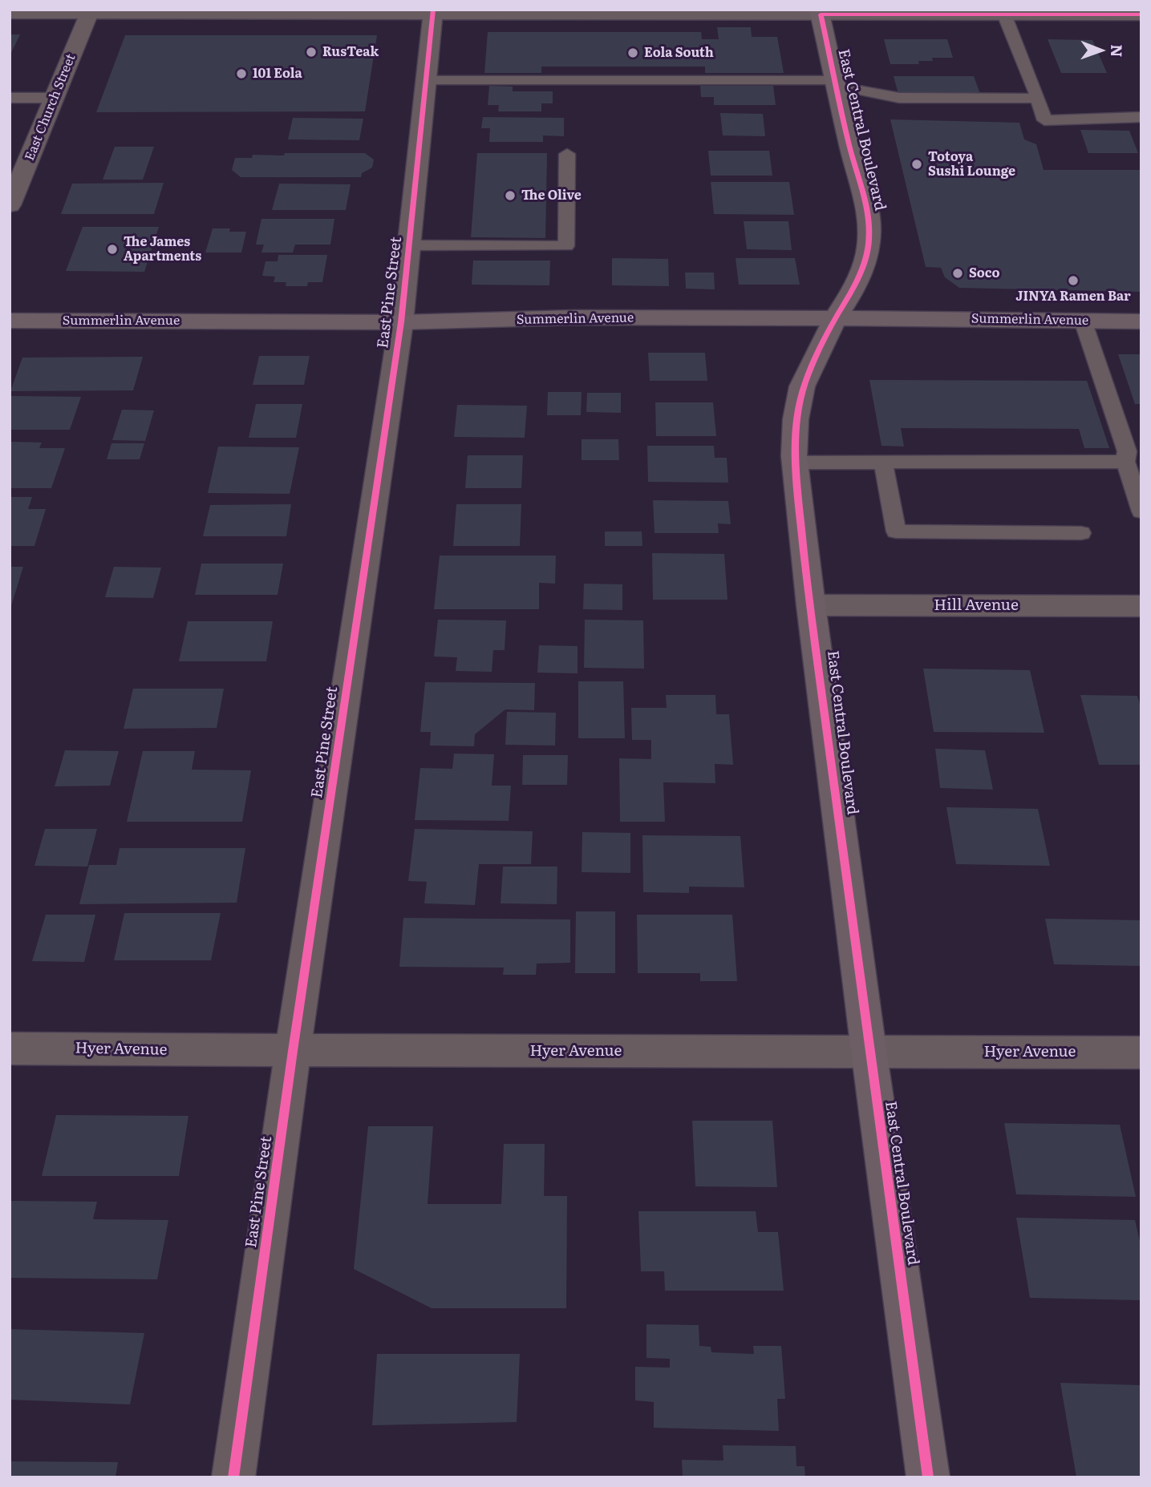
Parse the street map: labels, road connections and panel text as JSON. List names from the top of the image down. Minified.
{"streets":{"street":["East Church Street","East Central Boulevard","East Pine Street","Summerlin Avenue","Hill Avenue","Hyer Avenue"]},"crossings":[["East Central Boulevard","Summerlin Avenue"],["East Central Boulevard","Hill Avenue"],["East Central Boulevard","Hyer Avenue"],["East Pine Street","Summerlin Avenue"],["East Pine Street","Hyer Avenue"]],"places":["RusTeak","Eola South","101 Eola","Totoya Sushi Lounge","The Olive","The James Apartments","Soco","JINYA Ramen Bar"],"north":"right"}
